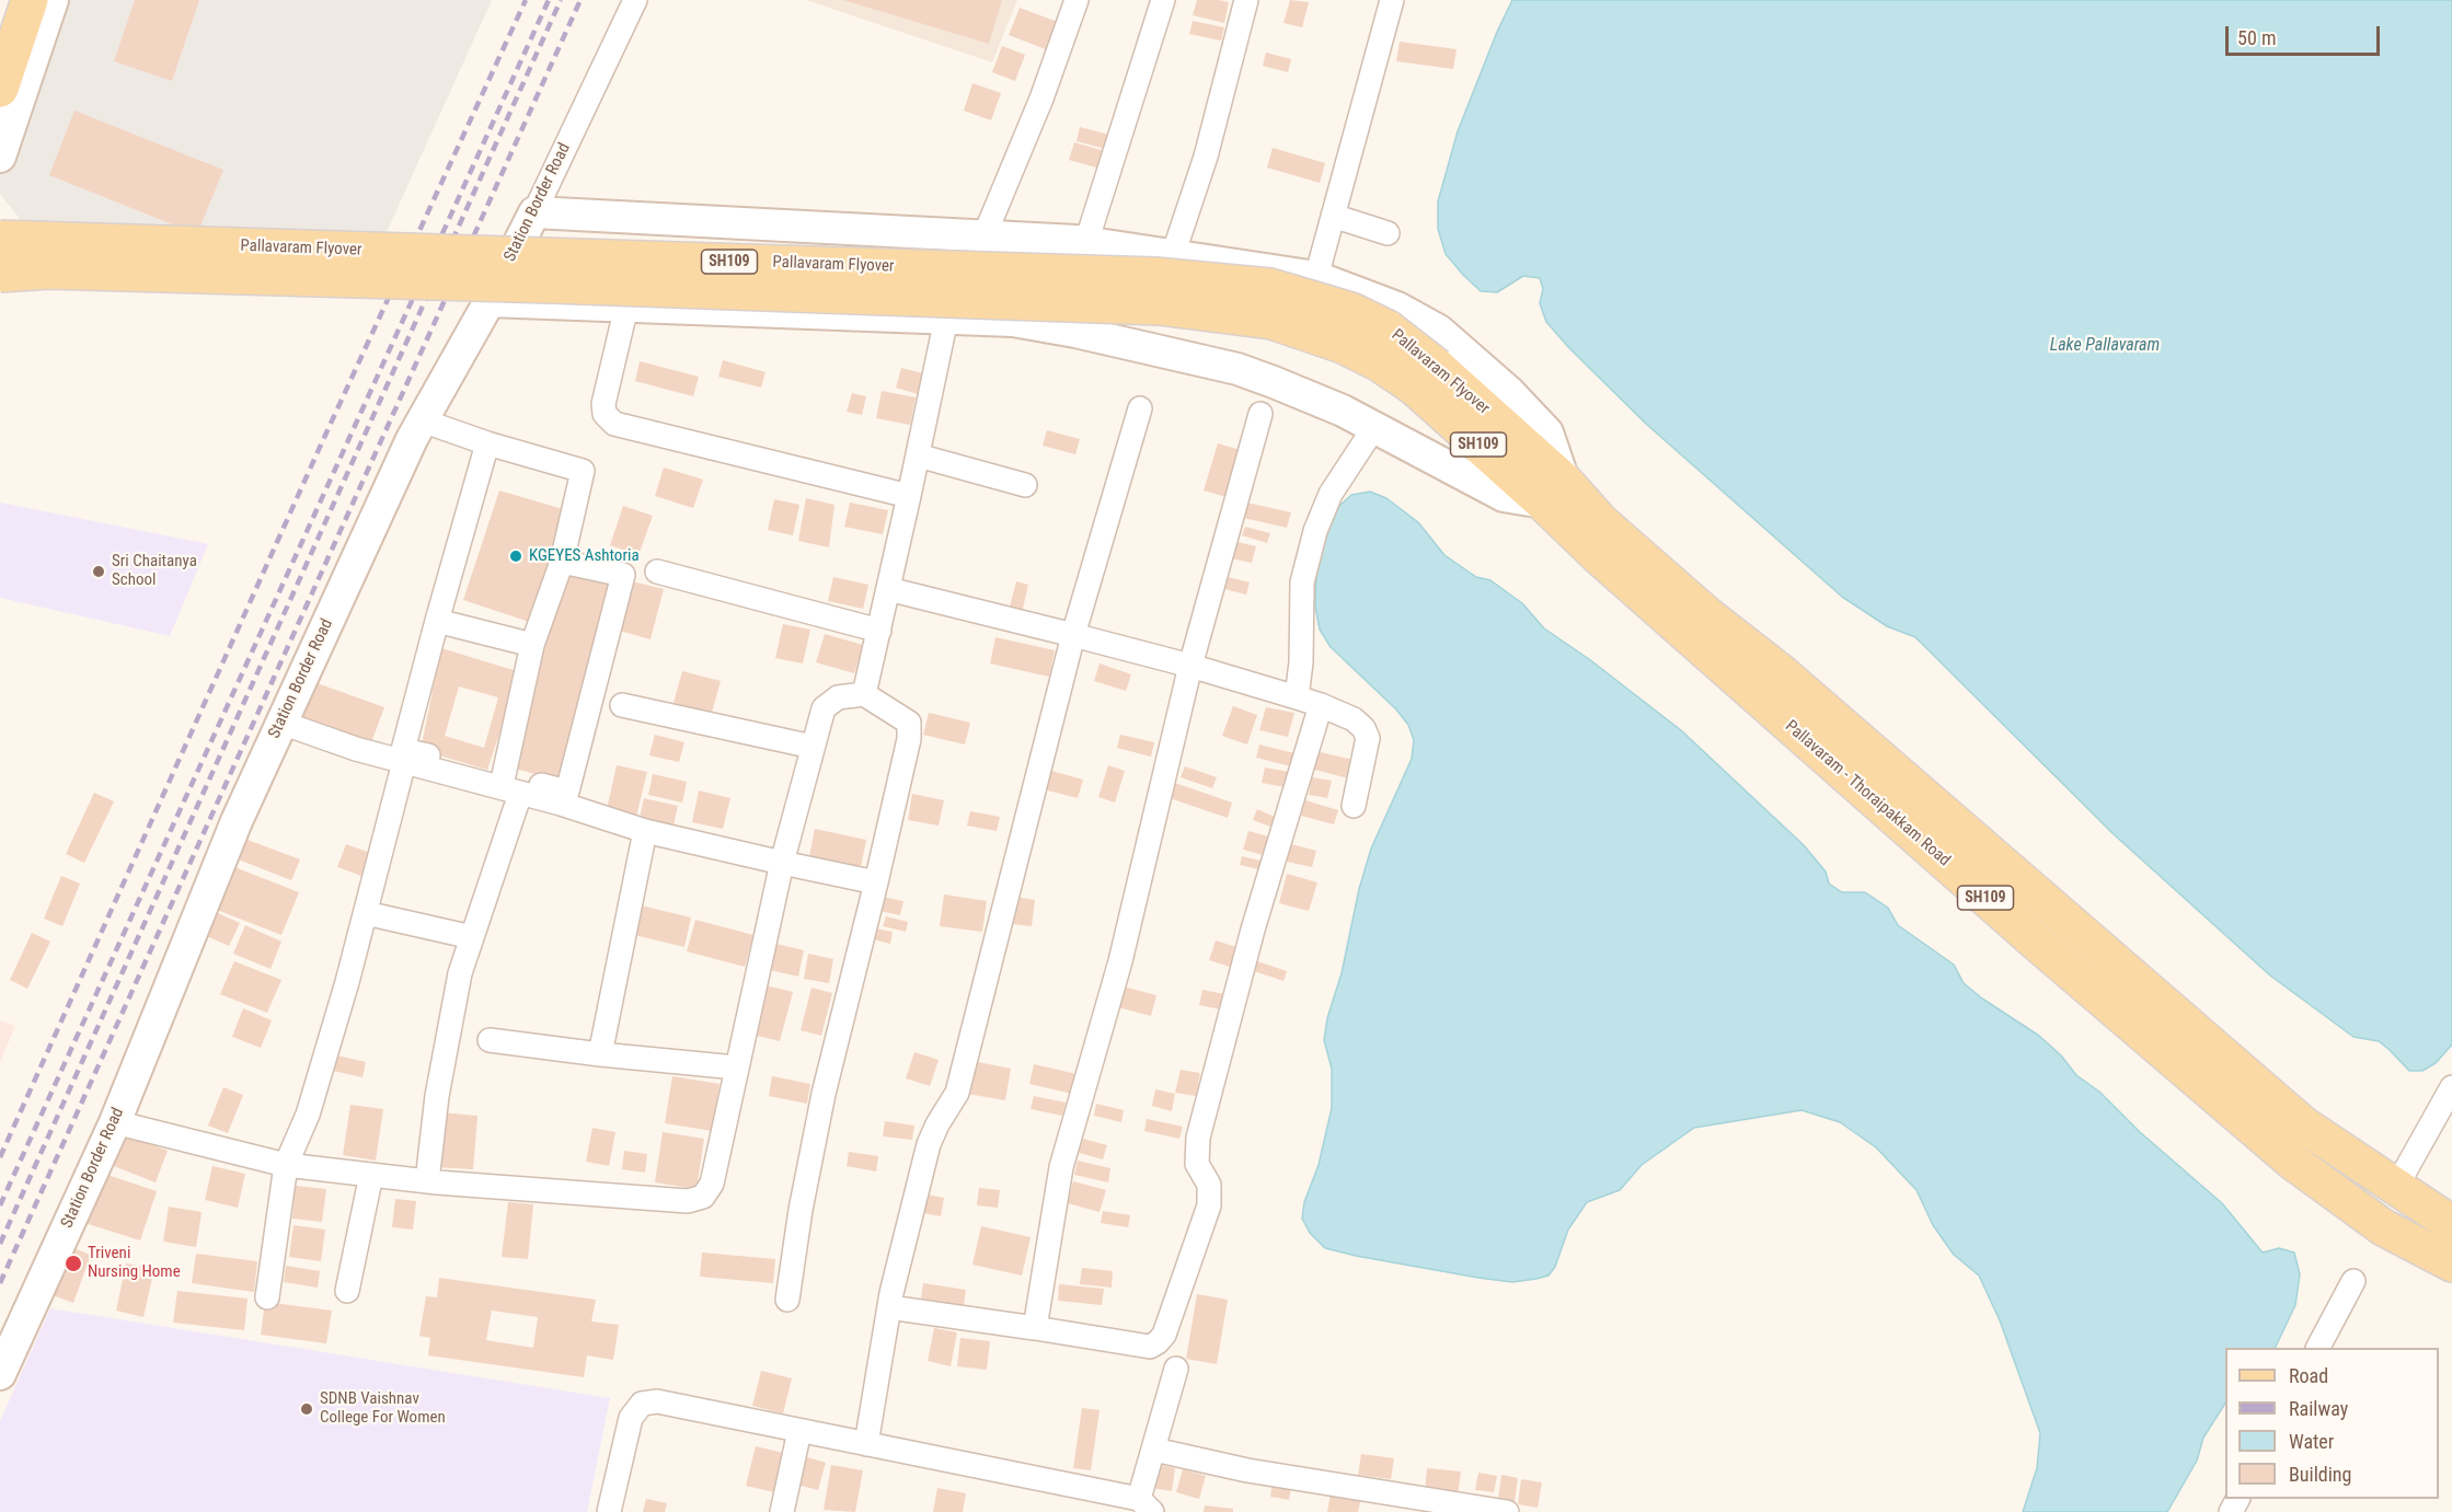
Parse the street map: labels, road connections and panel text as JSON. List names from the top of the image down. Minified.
{"streets":{"main road":["Pallavaram Flyover","SH109","Pallavaram - Thoraipakkam Road"],"street":["Station Border Road"]},"crossings":[["Pallavaram Flyover","Pallavaram - Thoraipakkam Road"]],"water":["Lake Pallavaram"],"places":["KGEYES Ashtoria","Sri Chaitanya School","Triveni Nursing Home","SDNB Vaishnav College For Women"],"legend":["Road","Railway","Water","Building"],"scale_bar":"50 m"}
